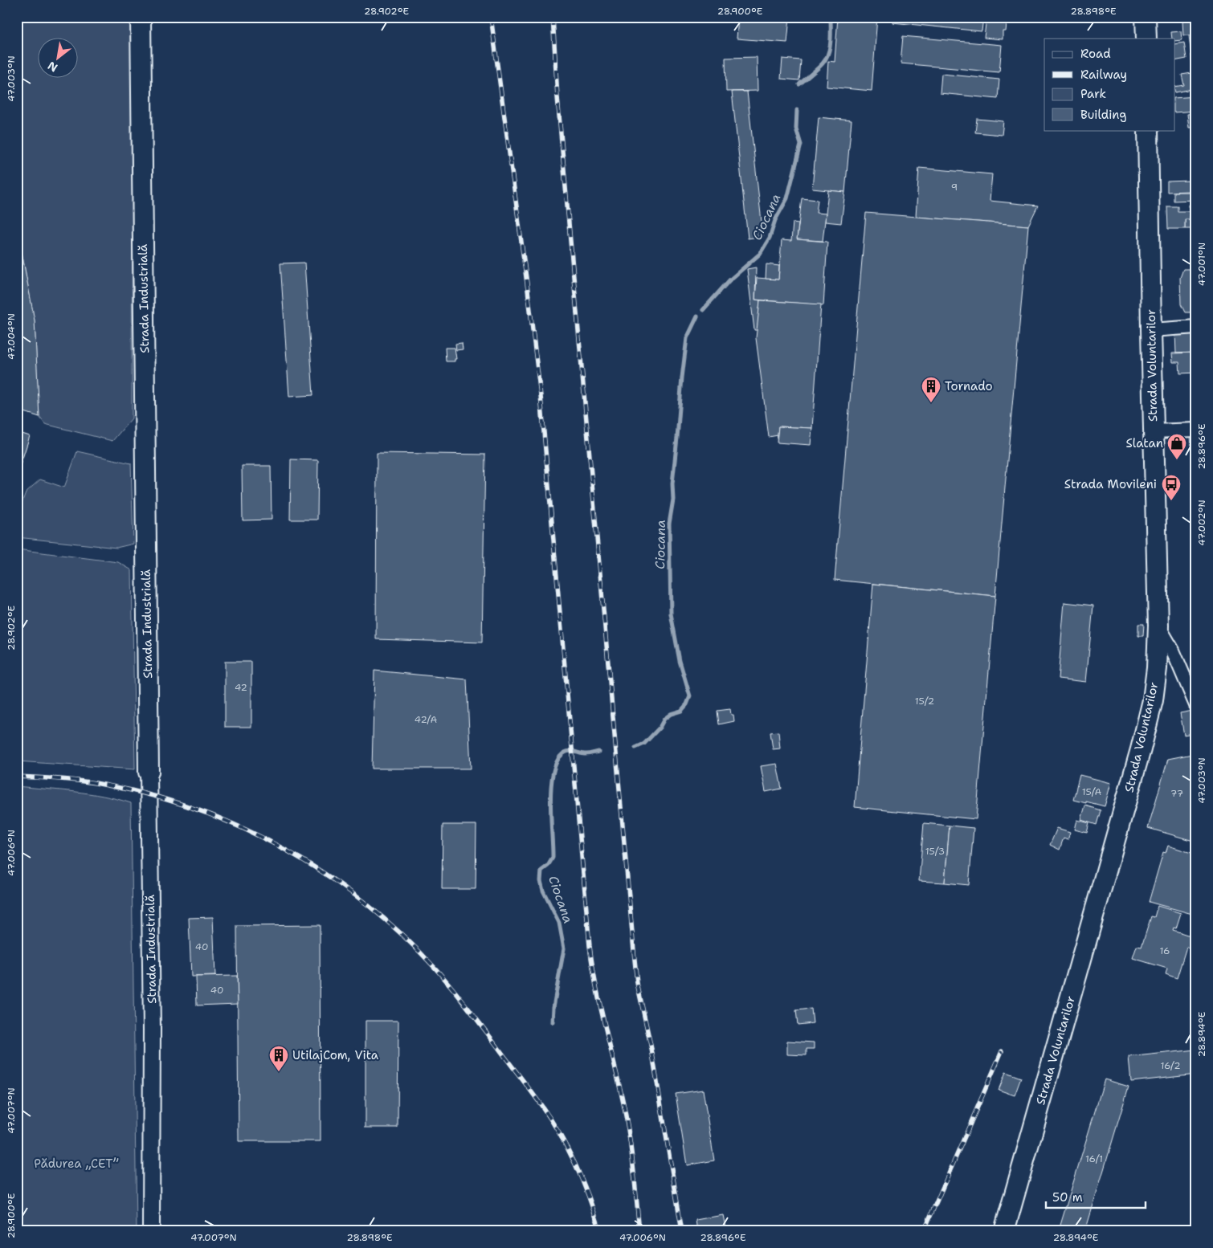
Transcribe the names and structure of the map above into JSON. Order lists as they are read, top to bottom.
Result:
{
  "streets": {
    "main road": ["Strada Industrială", "Strada Voluntarilor"]
  },
  "water": ["Ciocana"],
  "parks": ["Pădurea „CET”"],
  "places": {
    "building": ["Tornado", "UtilajCom, Vita"],
    "shop": ["Slatan"],
    "bus stop": ["Strada Movileni"]
  },
  "house_numbers": [
    "9",
    "42",
    "15/2",
    "42/A",
    "15/A",
    "77",
    "15/3",
    "40",
    "16",
    "40",
    "16/2",
    "16/1"
  ],
  "legend": [
    "Road",
    "Railway",
    "Park",
    "Building"
  ],
  "scale_bar": "50 m",
  "north": "bottom left",
  "coordinates": [
    "28.902°E",
    "28.900°E",
    "28.898°E",
    "47.003°N",
    "47.001°N",
    "47.004°N",
    "28.896°E",
    "47.002°N",
    "47.006°N",
    "28.894°E",
    "47.007°N"
  ]
}
